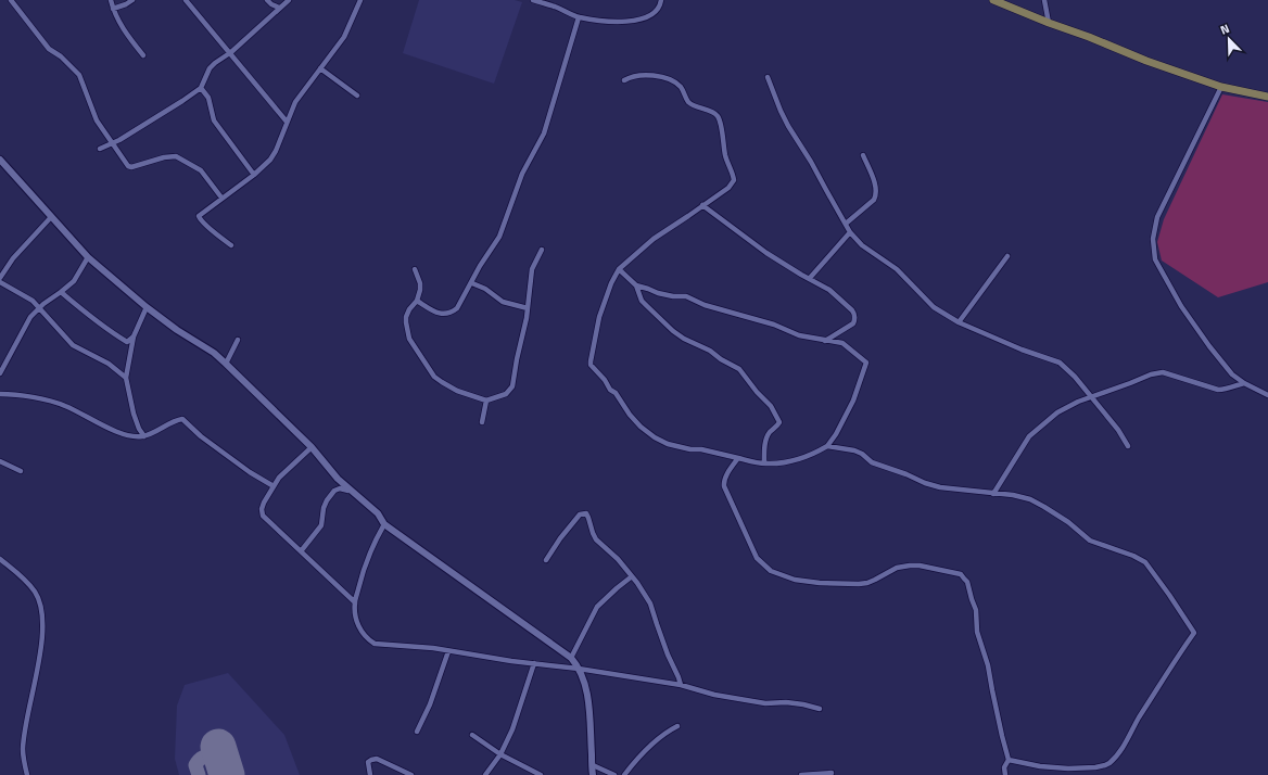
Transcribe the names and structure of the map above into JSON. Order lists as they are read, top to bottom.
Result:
{
  "north": "top left"
}
